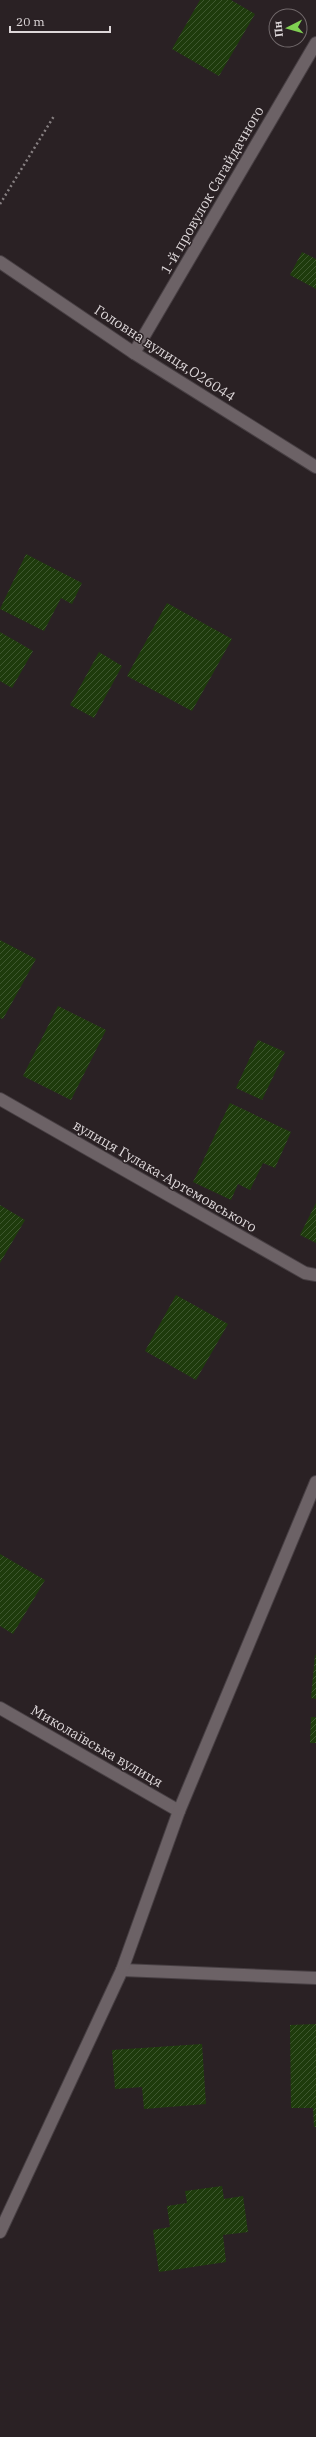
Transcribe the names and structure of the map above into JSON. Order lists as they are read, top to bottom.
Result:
{
  "streets": {
    "street": [
      "1-й провулок Сагайдачного",
      "Головна вулиця,О26044",
      "вулиця Гулака-Артемовського",
      "Миколаївська вулиця"
    ]
  },
  "crossings": [
    ["1-й провулок Сагайдачного", "Головна вулиця,О26044"]
  ],
  "scale_bar": "20 m",
  "north": "left"
}
